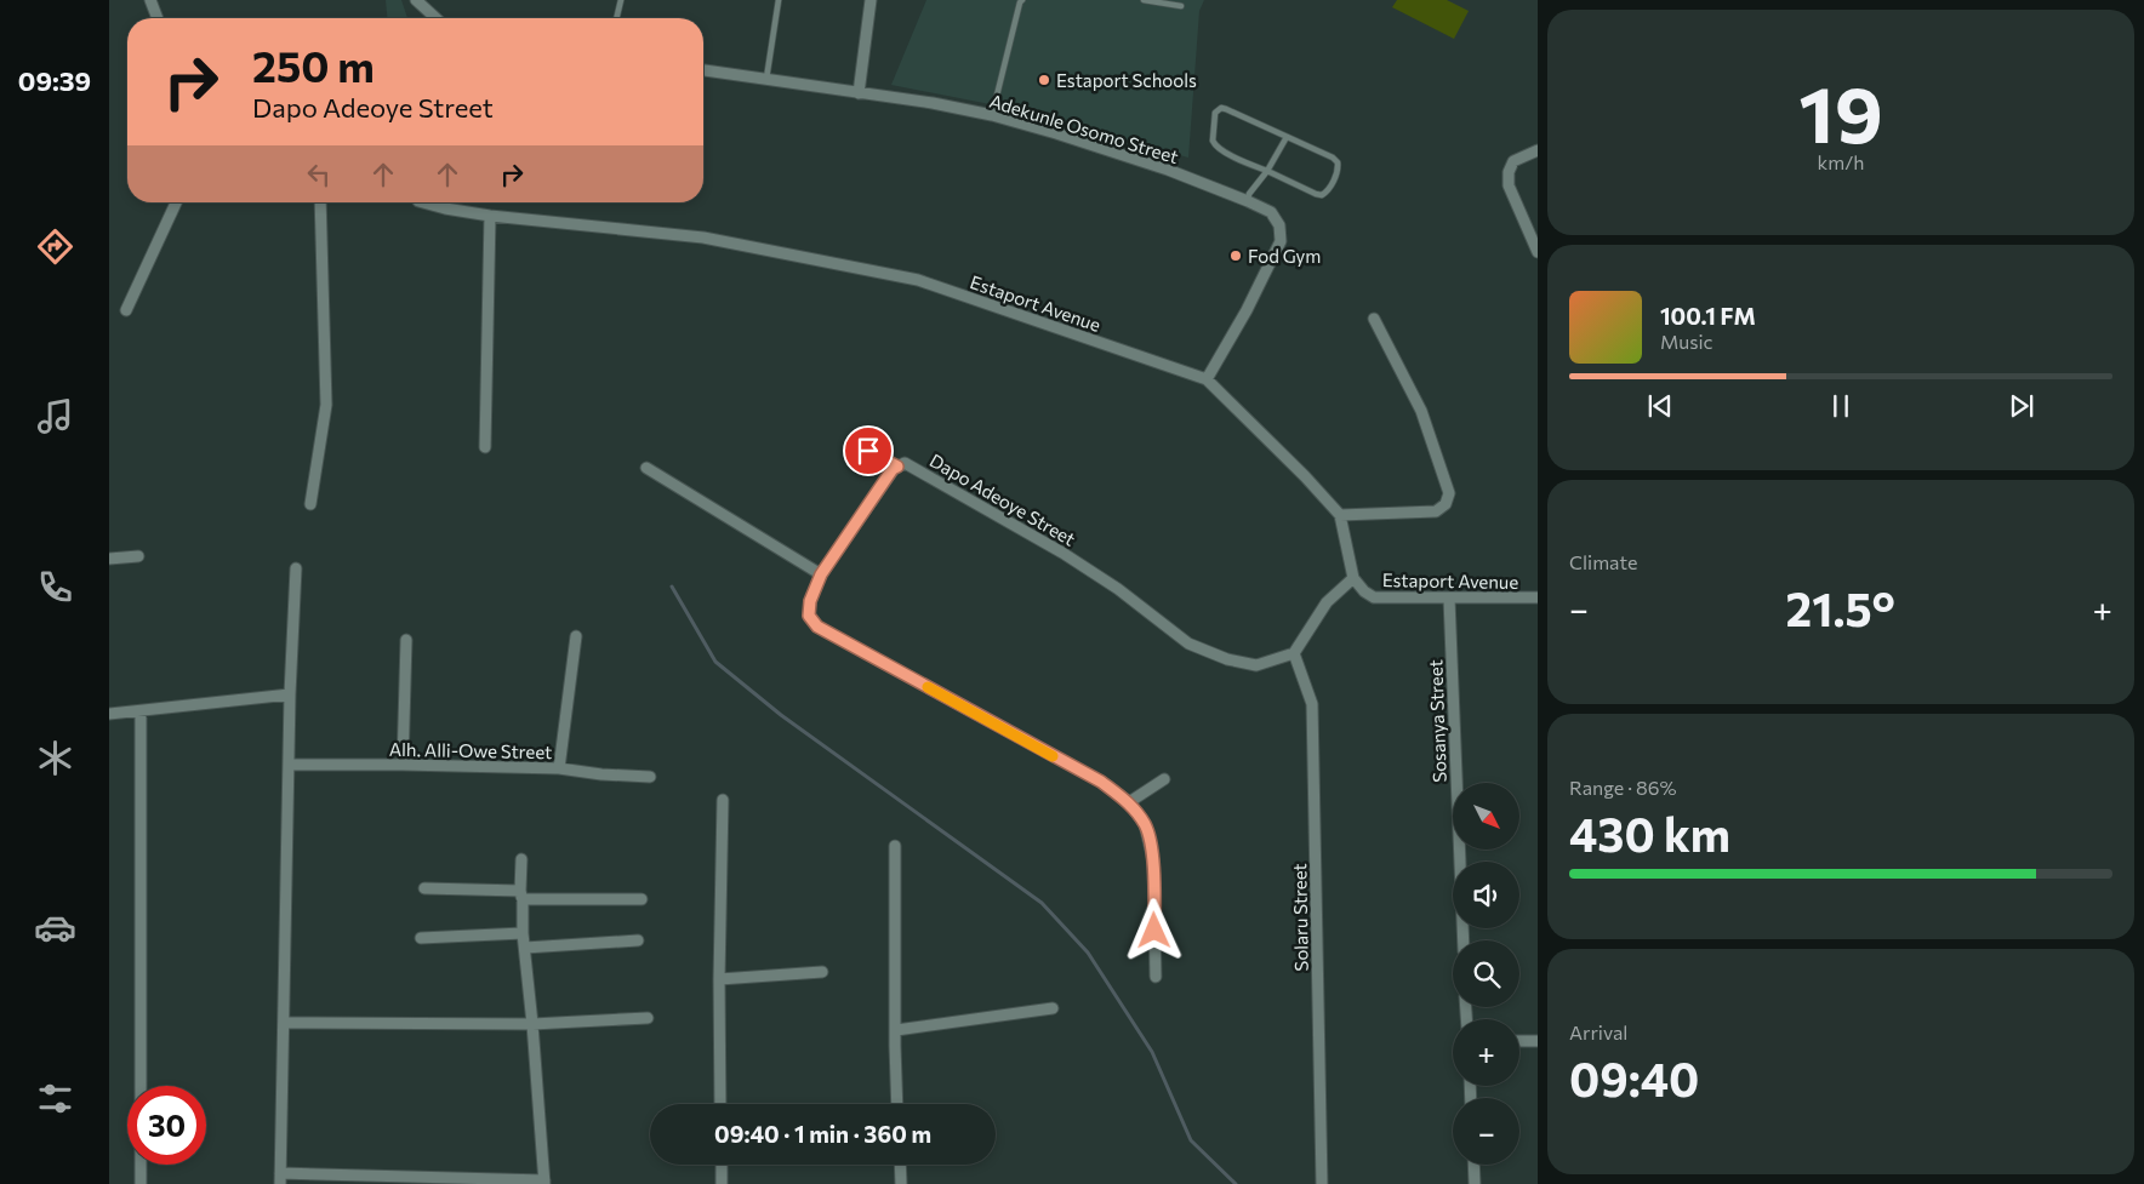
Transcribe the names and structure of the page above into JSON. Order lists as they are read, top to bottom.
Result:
{
  "streets": {
    "street": [
      "Adekunle Osomo Street",
      "Estaport Avenue",
      "Dapo Adeoye Street",
      "Sosanya Street",
      "Alh. Alli-Owe Street",
      "Solaru Street"
    ]
  },
  "crossings": [
    ["Adekunle Osomo Street", "Estaport Avenue"],
    ["Estaport Avenue", "Sosanya Street"],
    ["Dapo Adeoye Street", "Solaru Street"]
  ],
  "places": ["Estaport Schools", "Fod Gym"],
  "north": "bottom right",
  "page": {
    "tabs": "09:39",
    "tile": [
      ["19", "km/h"],
      "Climate",
      ["Range · 86%", "430 km"],
      ["Arrival", "09:40"]
    ],
    "turn": ["250 m", "Dapo Adeoye Street"],
    "song": ["100.1 FM", "Music"],
    "heat": ["−", "21.5°", "+"],
    "map_buttons": ["+", "−"],
    "limit": "30",
    "trip": "09:40 · 1 min · 360 m"
  }
}
